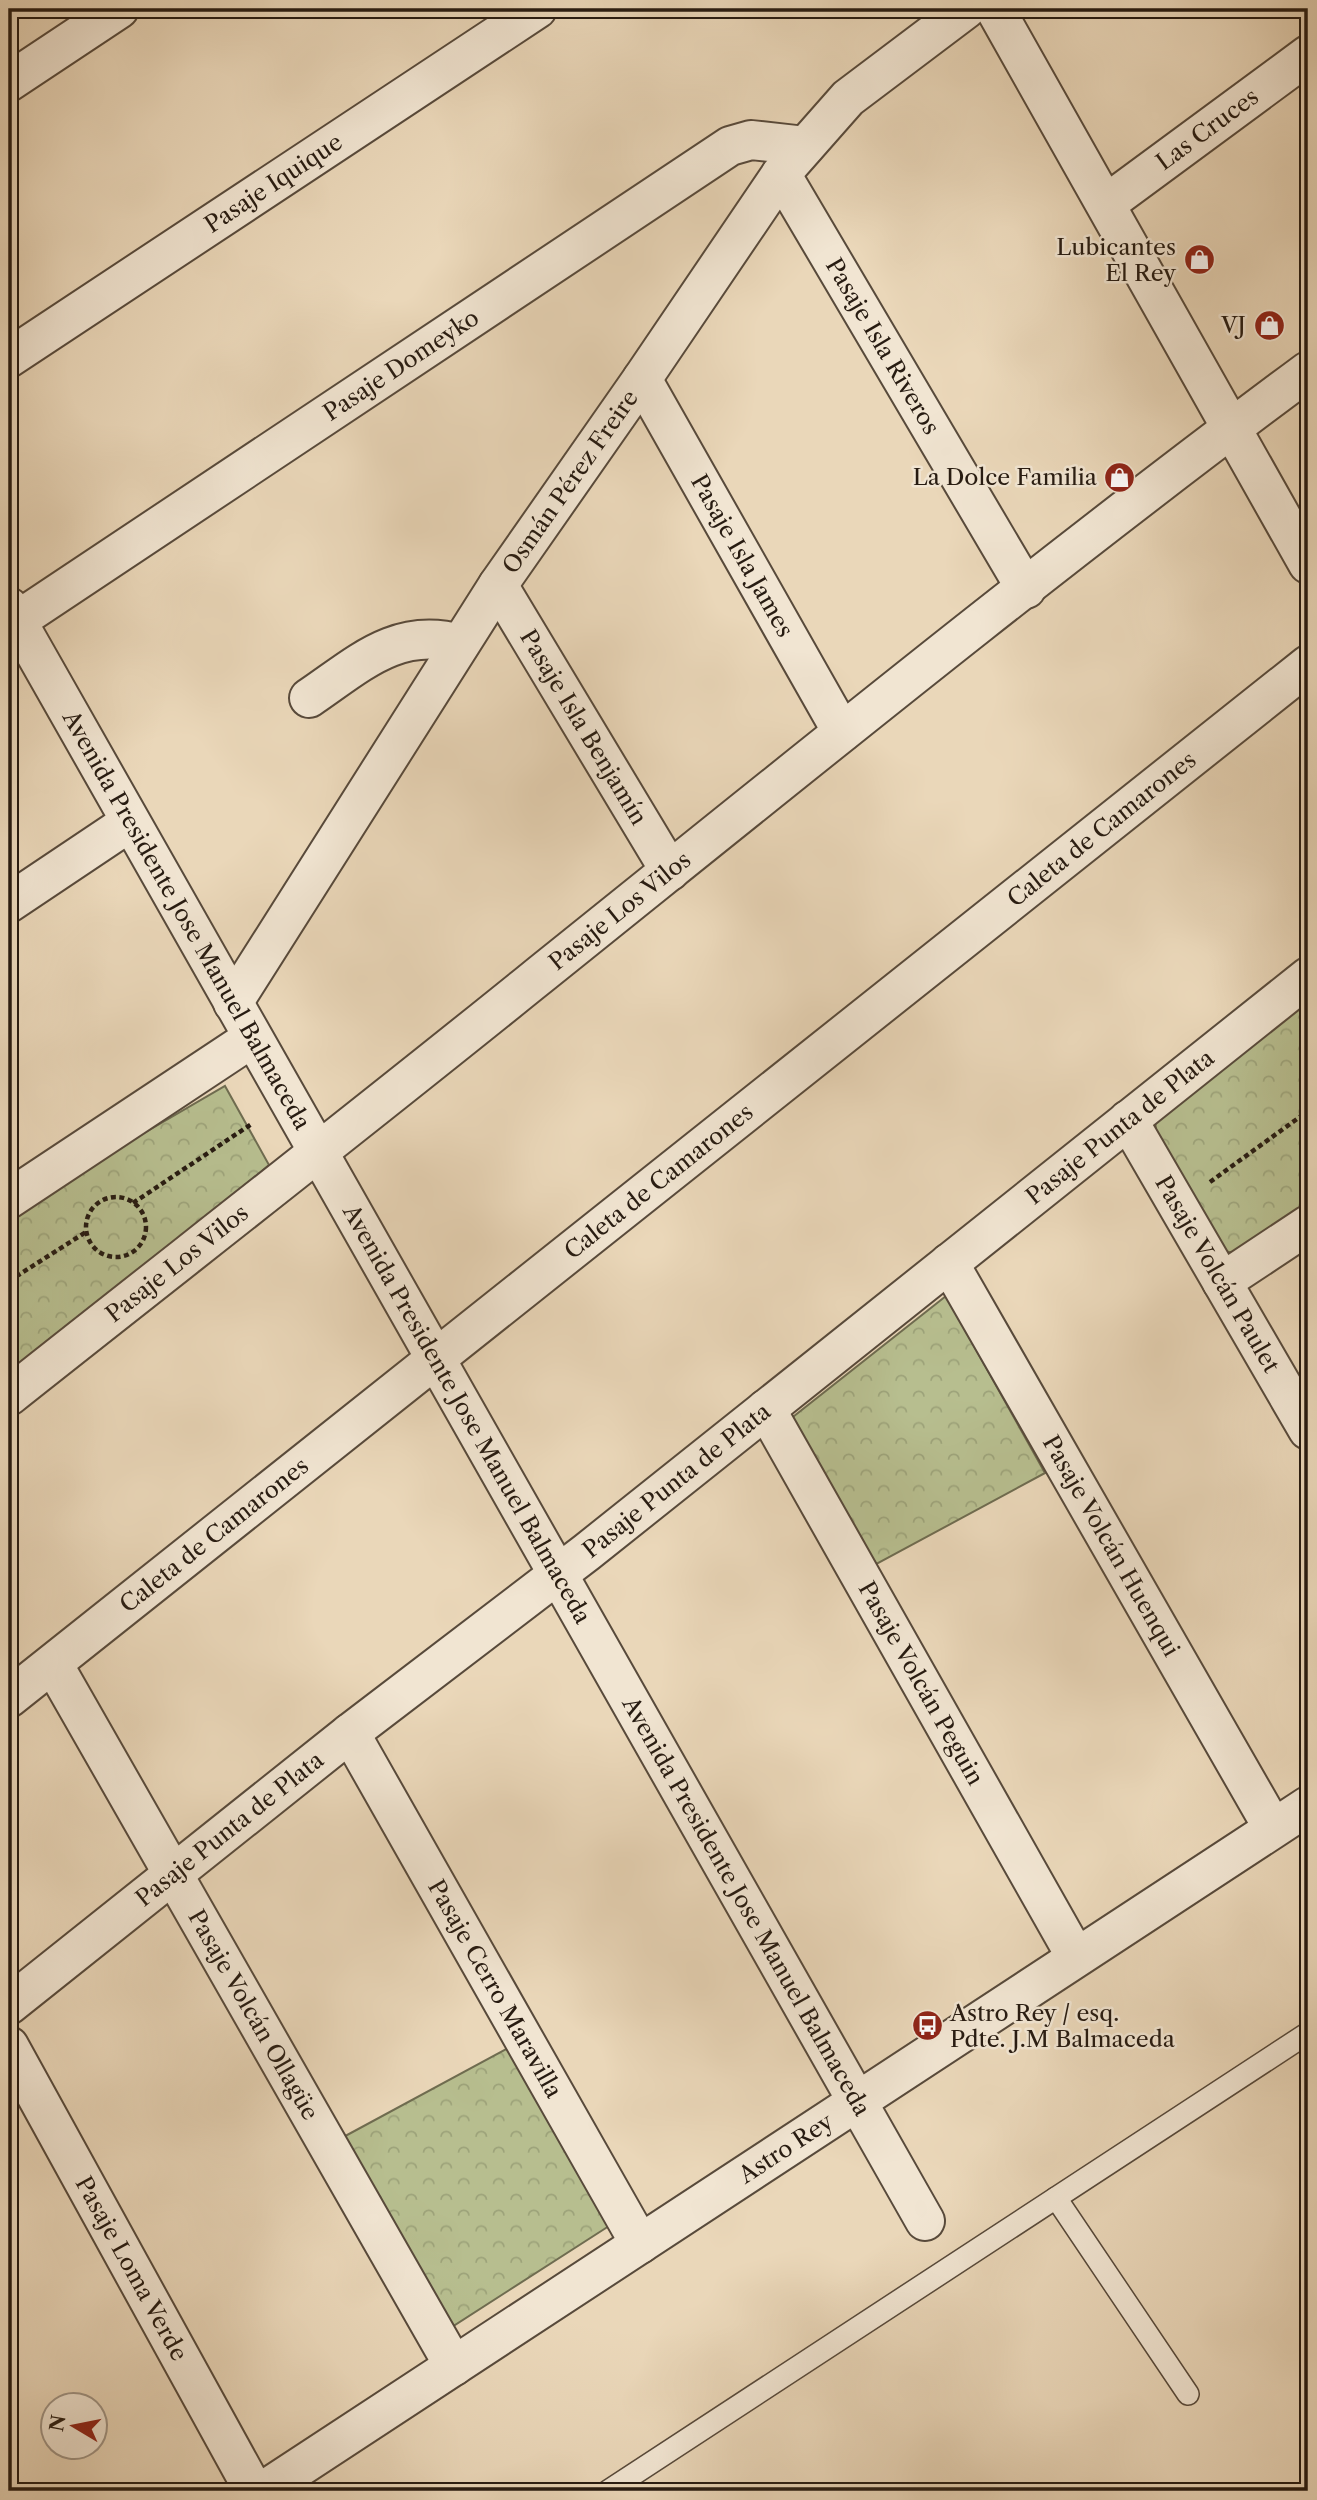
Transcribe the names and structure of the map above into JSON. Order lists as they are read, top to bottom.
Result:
{
  "streets": {
    "street": [
      "Las Cruces",
      "Pasaje Iquique",
      "Pasaje Isla Riveros",
      "Pasaje Domeyko",
      "Osmán Pérez Freire",
      "Pasaje Isla James",
      "Pasaje Isla Benjamín",
      "Caleta de Camarones",
      "Pasaje Los Vilos",
      "Avenida Presidente Jose Manuel Balmaceda",
      "Pasaje Punta de Plata",
      "Pasaje Volcán Paulet",
      "Pasaje Volcán Huenqui",
      "Pasaje Volcán Peguin",
      "Pasaje Cerro Maravilla",
      "Pasaje Volcán Ollagüe",
      "Astro Rey",
      "Pasaje Loma Verde"
    ]
  },
  "crossings": [
    ["Pasaje Isla Riveros", "Pasaje Domeyko"],
    ["Pasaje Isla Riveros", "Osmán Pérez Freire"],
    ["Pasaje Isla Riveros", "Pasaje Los Vilos"],
    ["Pasaje Domeyko", "Osmán Pérez Freire"],
    ["Pasaje Domeyko", "Avenida Presidente Jose Manuel Balmaceda"],
    ["Osmán Pérez Freire", "Pasaje Isla James"],
    ["Osmán Pérez Freire", "Pasaje Isla Benjamín"],
    ["Osmán Pérez Freire", "Avenida Presidente Jose Manuel Balmaceda"],
    ["Pasaje Isla James", "Pasaje Los Vilos"],
    ["Pasaje Isla Benjamín", "Pasaje Los Vilos"],
    ["Caleta de Camarones", "Avenida Presidente Jose Manuel Balmaceda"],
    ["Caleta de Camarones", "Pasaje Volcán Ollagüe"],
    ["Pasaje Los Vilos", "Avenida Presidente Jose Manuel Balmaceda"],
    ["Avenida Presidente Jose Manuel Balmaceda", "Pasaje Punta de Plata"],
    ["Avenida Presidente Jose Manuel Balmaceda", "Astro Rey"],
    ["Pasaje Punta de Plata", "Pasaje Volcán Paulet"],
    ["Pasaje Punta de Plata", "Pasaje Volcán Huenqui"],
    ["Pasaje Punta de Plata", "Pasaje Volcán Peguin"],
    ["Pasaje Punta de Plata", "Pasaje Cerro Maravilla"],
    ["Pasaje Punta de Plata", "Pasaje Volcán Ollagüe"],
    ["Pasaje Volcán Huenqui", "Astro Rey"],
    ["Pasaje Volcán Peguin", "Astro Rey"],
    ["Pasaje Cerro Maravilla", "Astro Rey"],
    ["Pasaje Volcán Ollagüe", "Astro Rey"]
  ],
  "places": {
    "shop": ["Lubicantes El Rey", "VJ", "La Dolce Familia"],
    "bus stop": ["Astro Rey / esq. Pdte. J.M Balmaceda"]
  },
  "north": "left"
}
